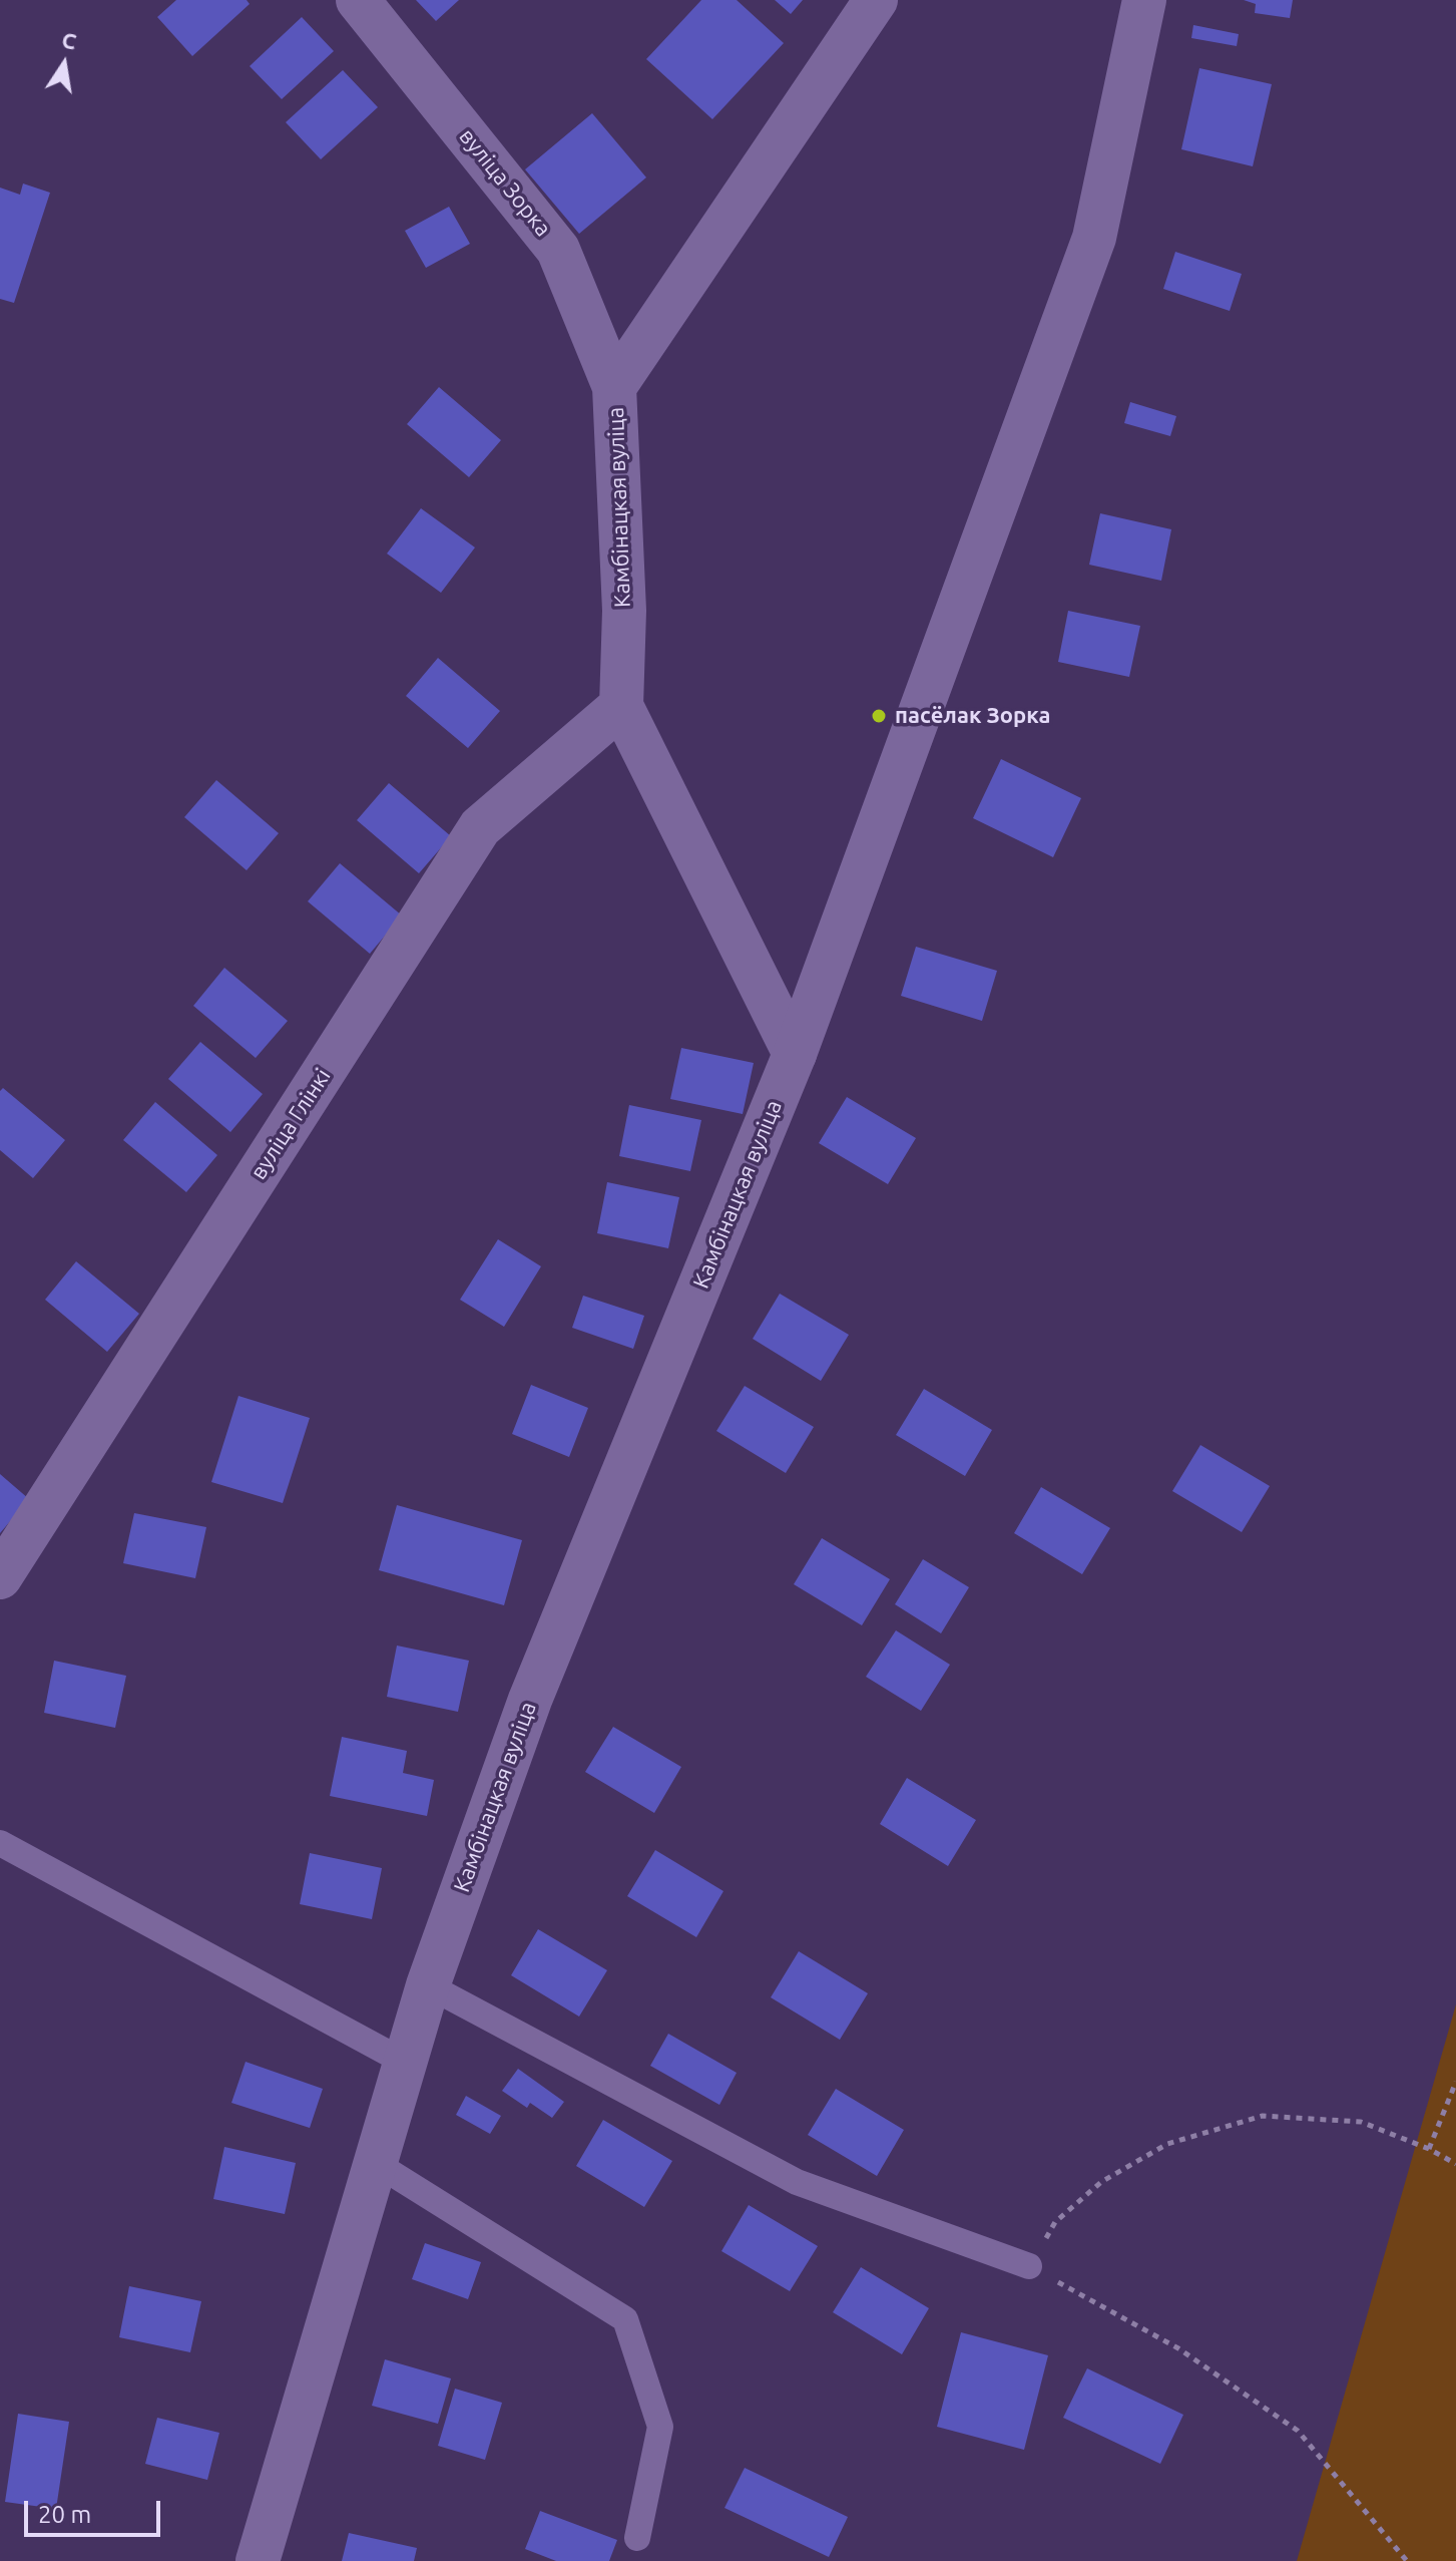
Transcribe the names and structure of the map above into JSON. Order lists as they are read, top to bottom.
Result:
{
  "streets": {
    "street": ["вуліца Зорка", "Камбінацкая вуліца", "вуліца Глінкі"]
  },
  "crossings": [
    ["вуліца Зорка", "Камбінацкая вуліца"],
    ["Камбінацкая вуліца", "вуліца Глінкі"]
  ],
  "places": ["пасёлак Зорка"],
  "scale_bar": "20 m",
  "north": "top"
}
